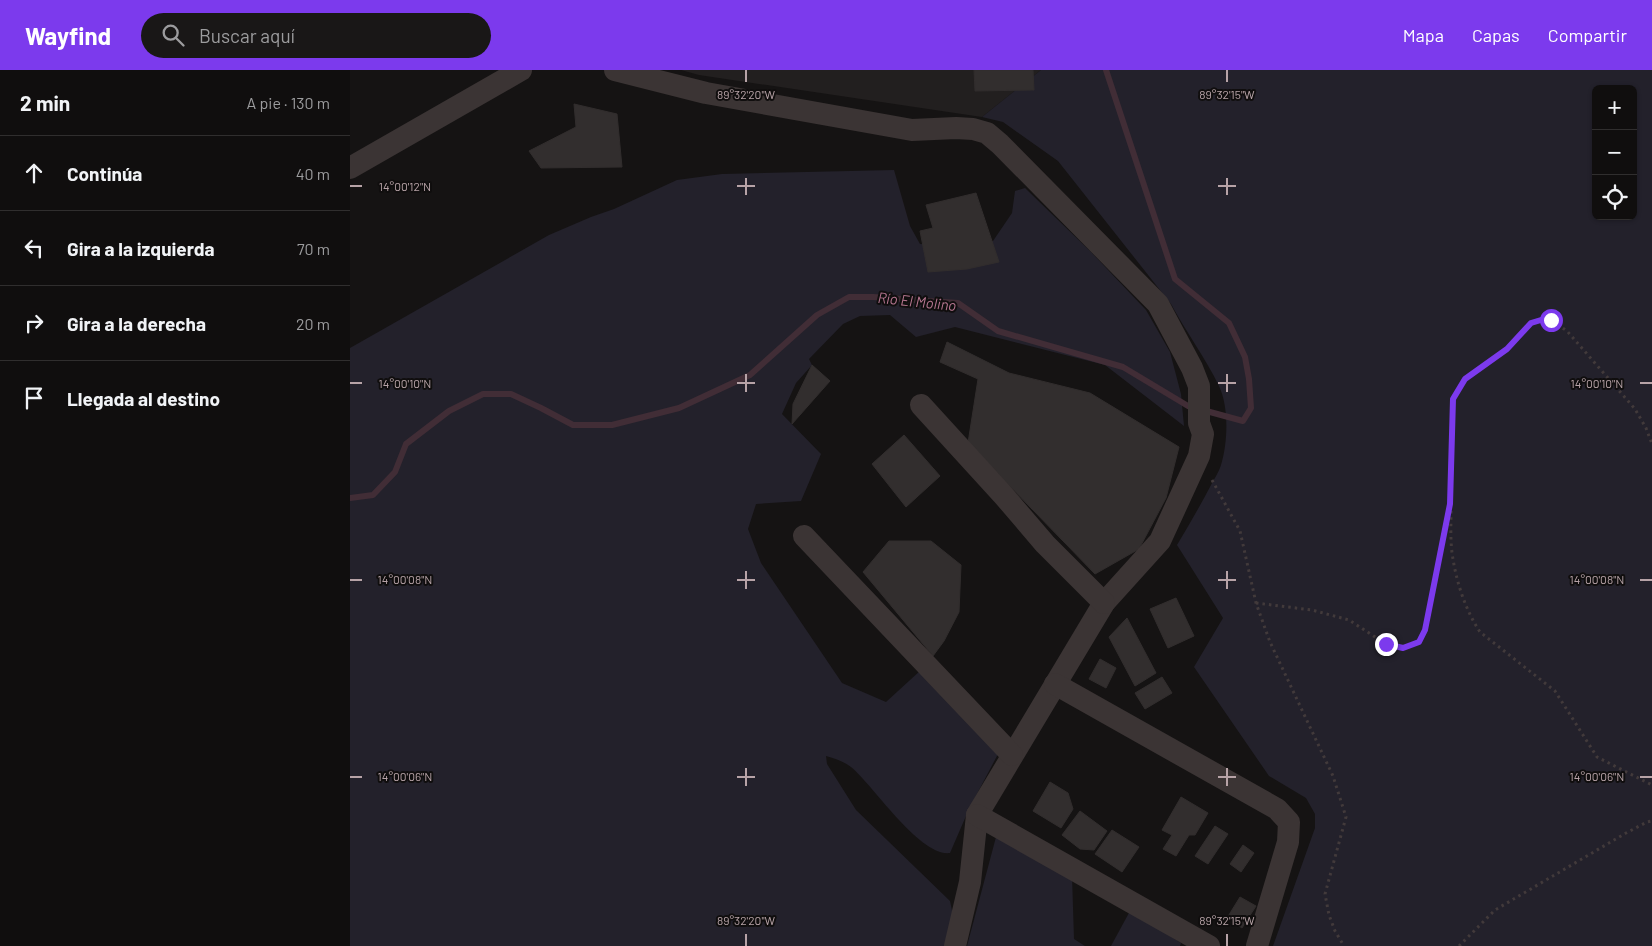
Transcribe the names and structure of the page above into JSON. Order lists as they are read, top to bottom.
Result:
{
  "water": ["Río El Molino"],
  "page": {
    "header": "Wayfind",
    "search": "Buscar aquí",
    "nav": ["Mapa", "Capas", "Compartir"],
    "heading": ["2 min", "A pie · 130 m"],
    "map_buttons": ["+", "−"],
    "list": [
      ["Continúa", "40 m"],
      ["Gira a la izquierda", "70 m"],
      ["Gira a la derecha", "20 m"],
      "Llegada al destino"
    ]
  },
  "coordinates": [
    "89°32'20\"W",
    "89°32'15\"W",
    "14°00'12\"N",
    "14°00'10\"N",
    "14°00'08\"N",
    "14°00'06\"N"
  ]
}
